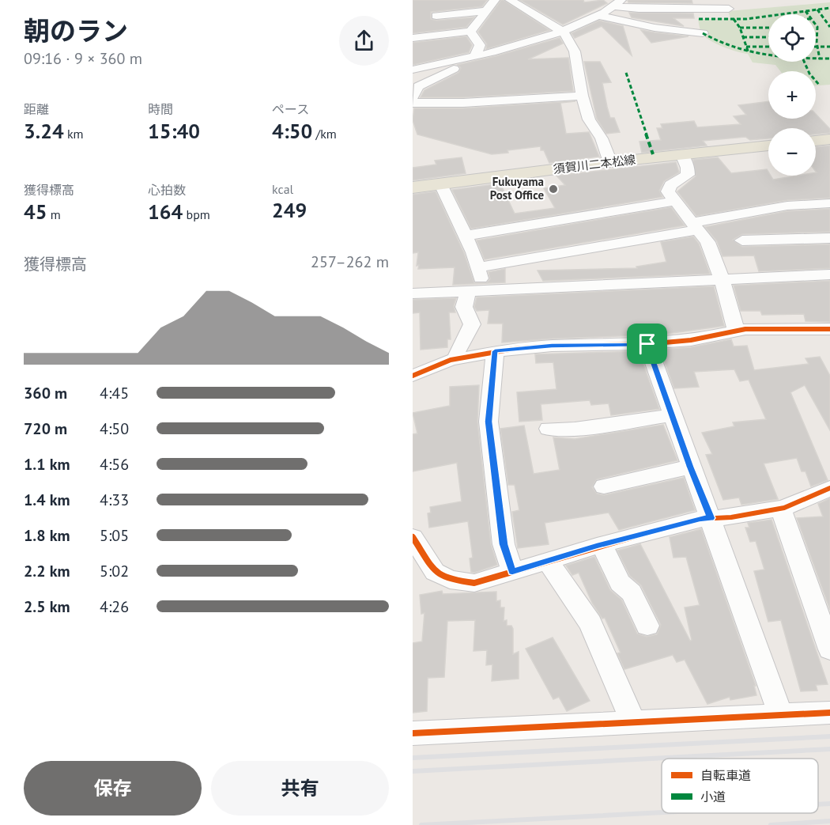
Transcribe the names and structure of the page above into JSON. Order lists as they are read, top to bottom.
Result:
{
  "streets": {
    "main road": ["須賀川二本松線"]
  },
  "places": ["Fukuyama Post Office"],
  "legend": ["自転車道", "小道"],
  "page": {
    "heading": ["朝のラン", "09:16 · 9 × 360 m"],
    "map_buttons": ["+", "−"],
    "stats": [
      ["距離", "3.24 km"],
      ["時間", "15:40"],
      ["ペース", "4:50 /km"],
      ["獲得標高", "45 m"],
      ["心拍数", "164 bpm"],
      ["kcal", "249"]
    ],
    "chart": ["獲得標高", "257–262 m"],
    "list": [
      {
        "name": "360 m",
        "note": "4:45"
      },
      {
        "name": "720 m",
        "note": "4:50"
      },
      {
        "name": "1.1 km",
        "note": "4:56"
      },
      {
        "name": "1.4 km",
        "note": "4:33"
      },
      {
        "name": "1.8 km",
        "note": "5:05"
      },
      {
        "name": "2.2 km",
        "note": "5:02"
      },
      {
        "name": "2.5 km",
        "note": "4:26"
      }
    ],
    "buttons": ["保存", "共有"]
  }
}
